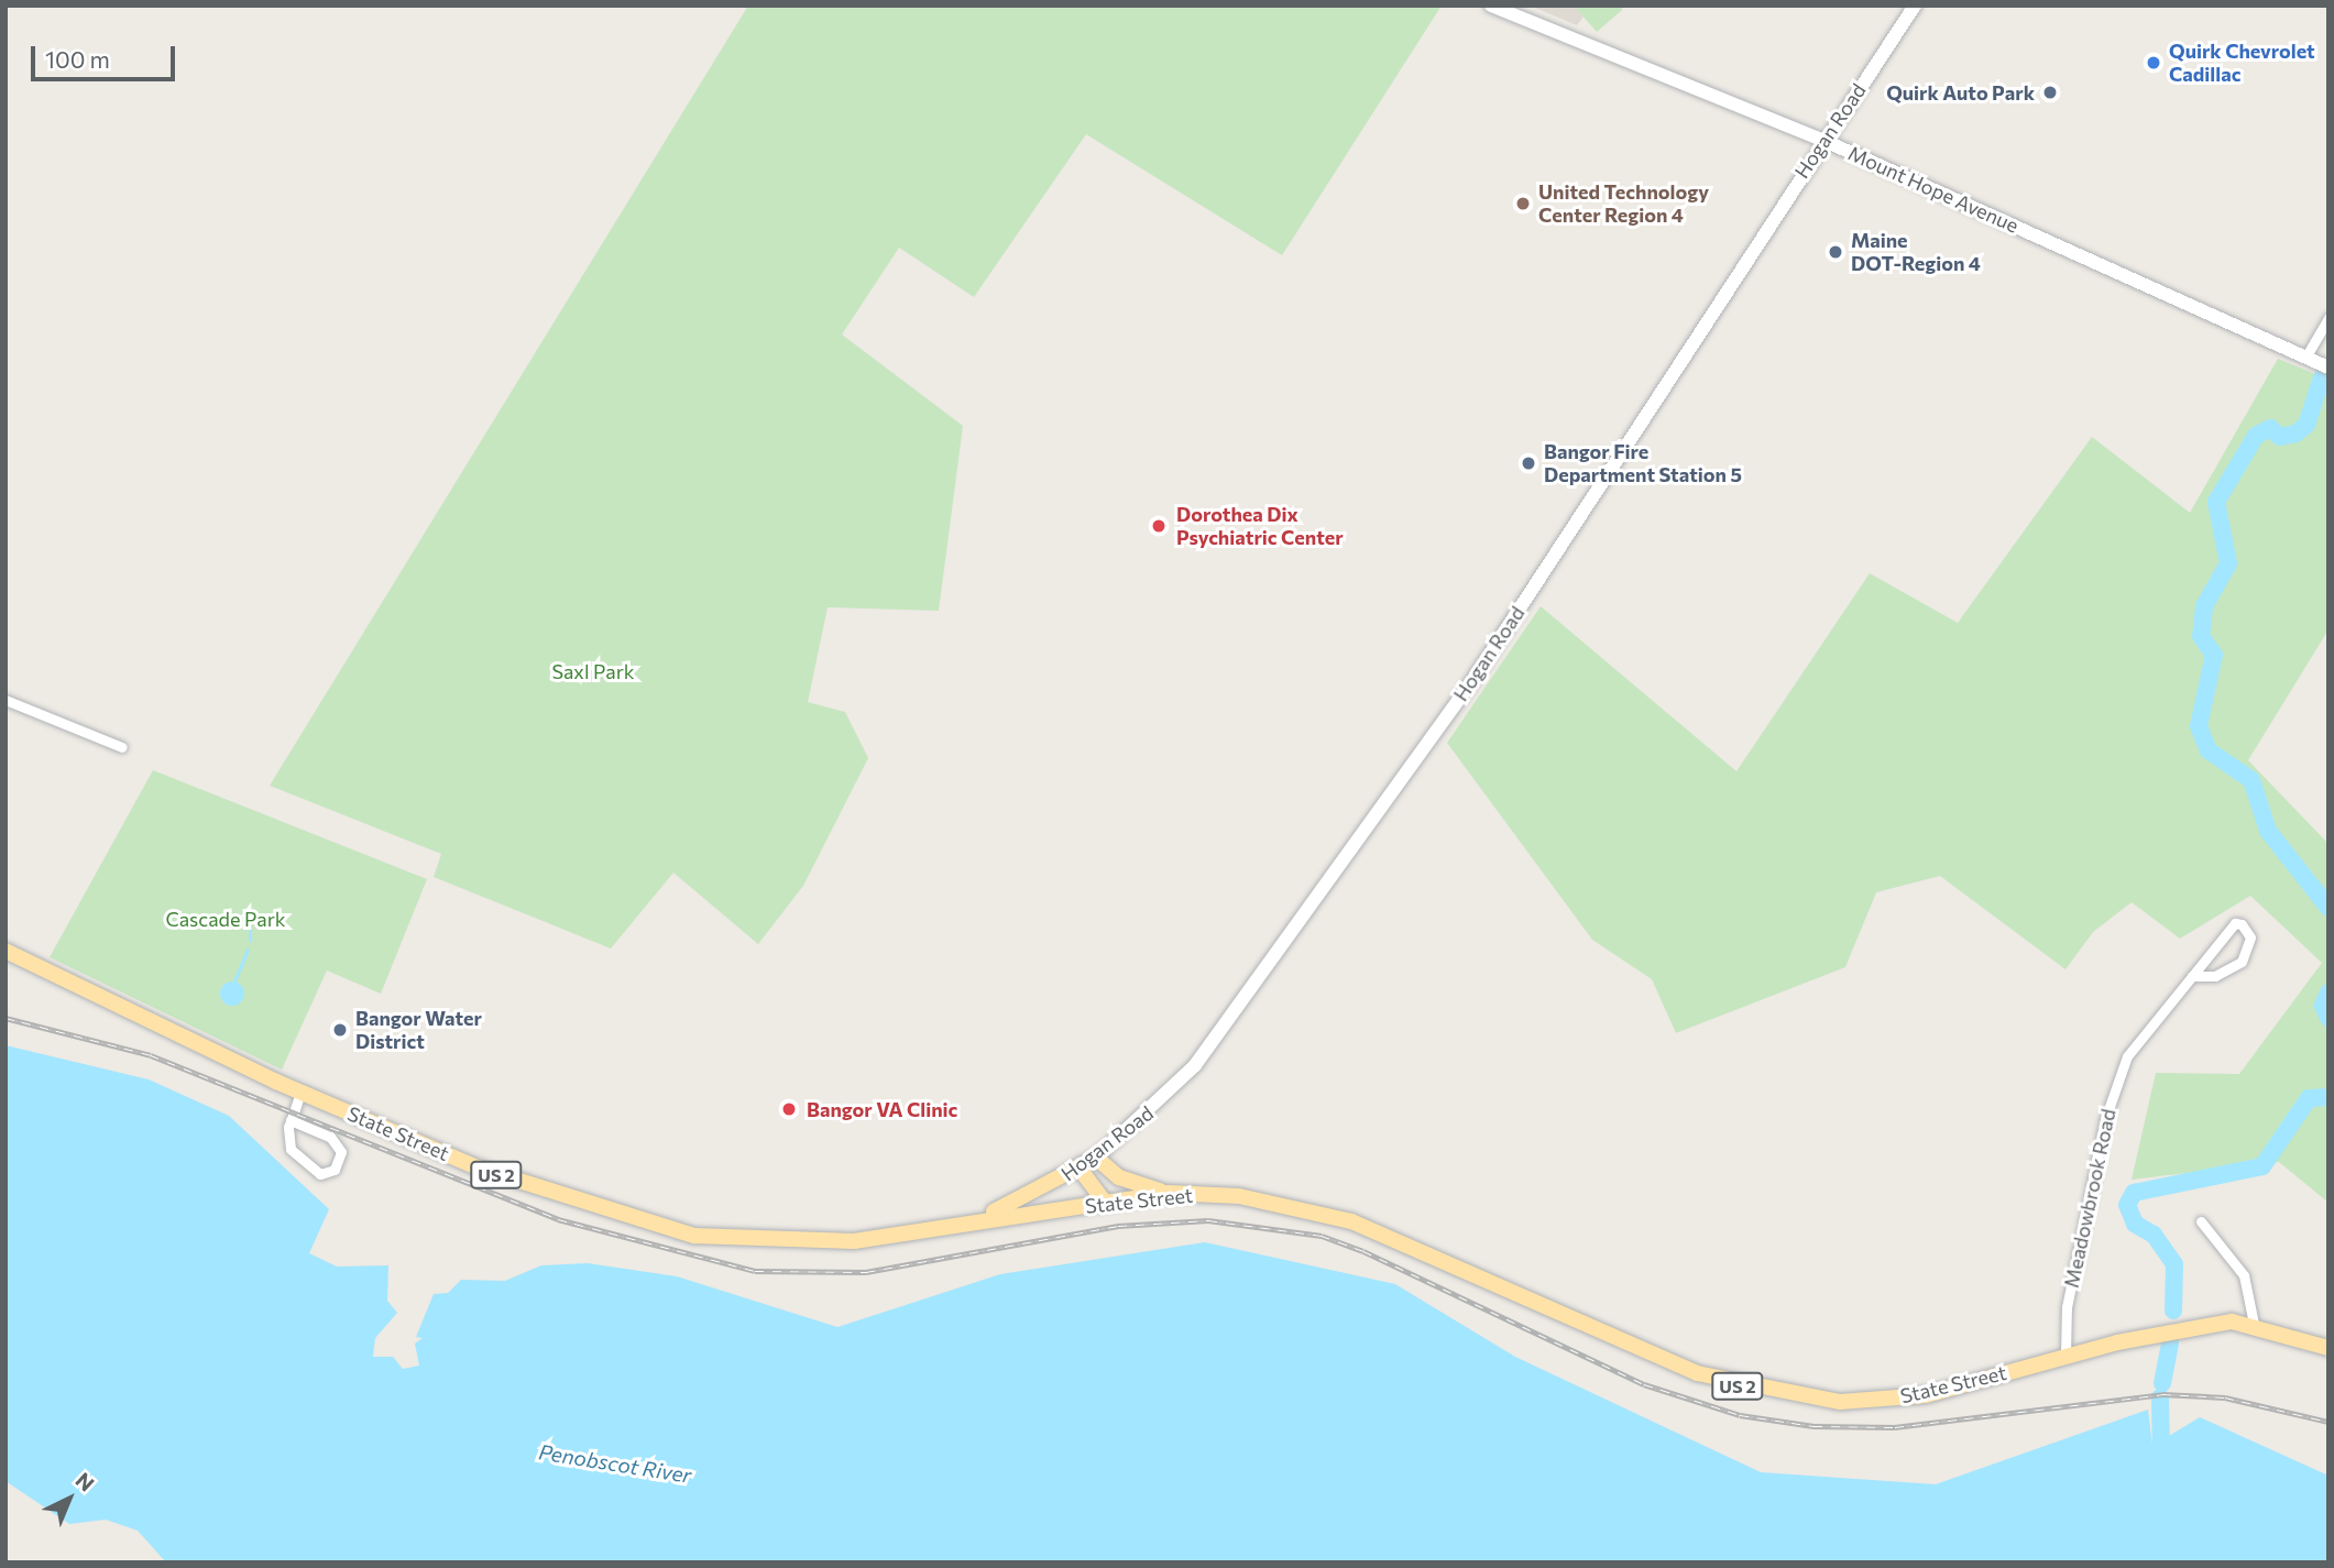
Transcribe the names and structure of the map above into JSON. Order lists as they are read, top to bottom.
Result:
{
  "streets": {
    "main road": [
      "Hogan Road",
      "Mount Hope Avenue",
      "State Street",
      "US 2"
    ],
    "street": ["Meadowbrook Road"]
  },
  "crossings": [
    ["Hogan Road", "Mount Hope Avenue"],
    ["Hogan Road", "State Street"],
    ["State Street", "Meadowbrook Road"]
  ],
  "water": ["Penobscot River"],
  "parks": ["Saxl Park", "Cascade Park"],
  "places": [
    "Quirk Chevrolet Cadillac",
    "Quirk Auto Park",
    "United Technology Center Region 4",
    "Maine DOT-Region 4",
    "Bangor Fire Department Station 5",
    "Dorothea Dix Psychiatric Center",
    "Bangor Water District",
    "Bangor VA Clinic"
  ],
  "scale_bar": "100 m",
  "north": "top right"
}
